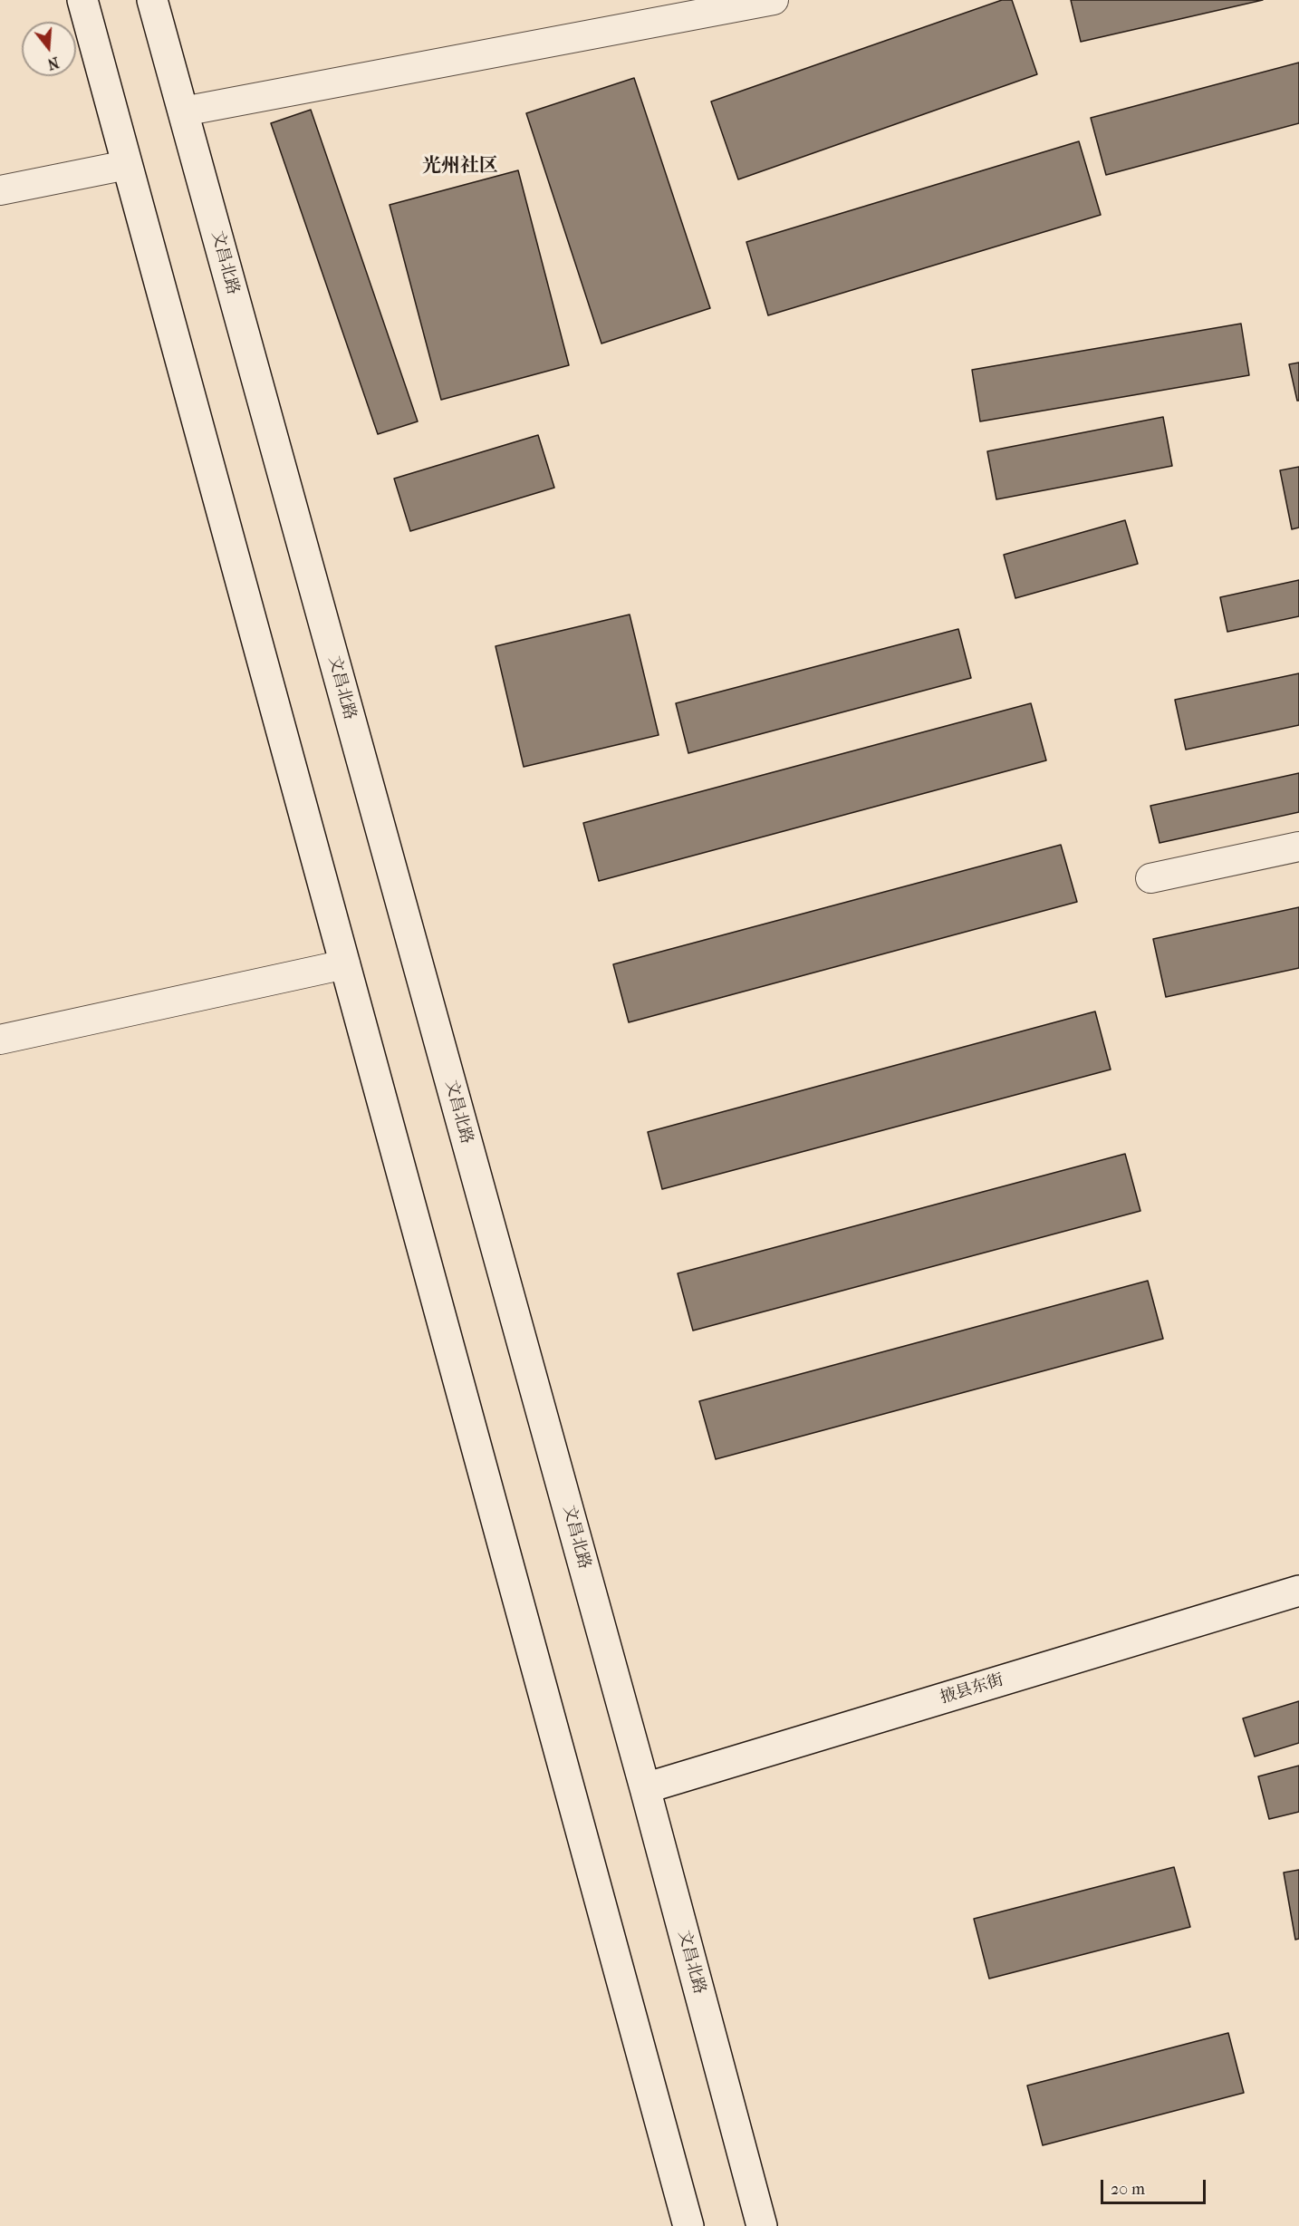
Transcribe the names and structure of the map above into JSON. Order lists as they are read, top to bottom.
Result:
{
  "streets": {
    "main road": ["文昌北路", "掖县东街"]
  },
  "crossings": [
    ["文昌北路", "掖县东街"]
  ],
  "districts": ["光州社区"],
  "scale_bar": "20 m",
  "north": "bottom"
}
